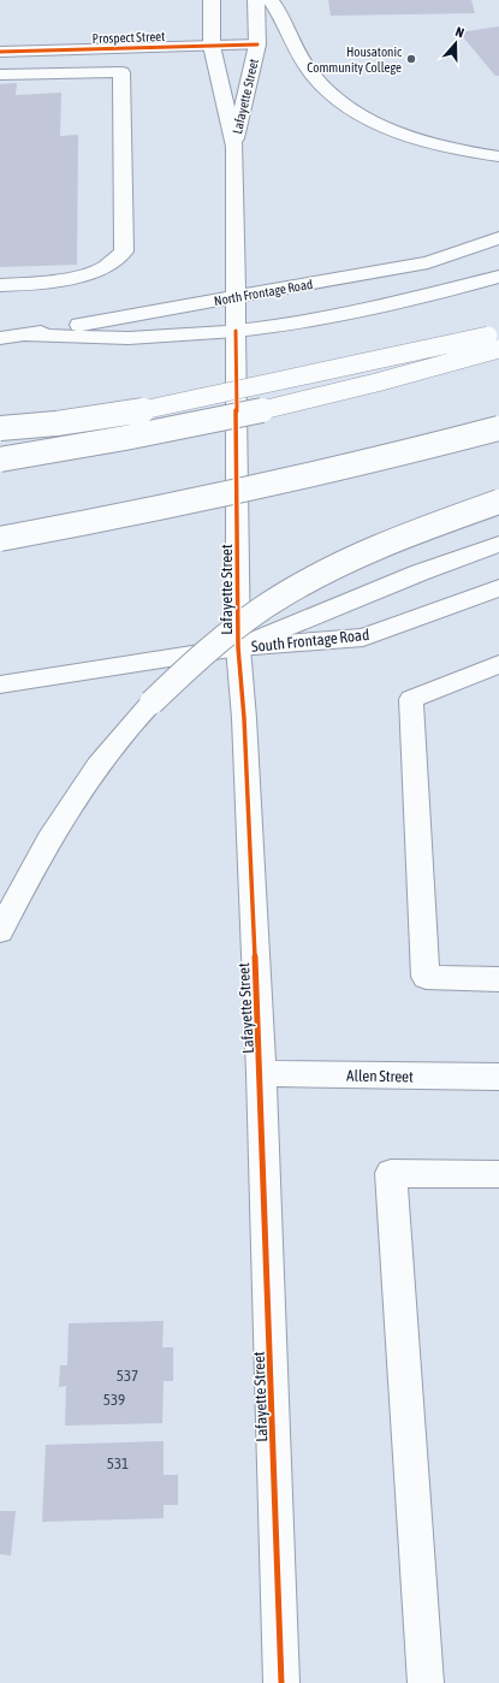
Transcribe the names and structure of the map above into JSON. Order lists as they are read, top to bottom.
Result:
{
  "streets": {
    "main road": [
      "Prospect Street",
      "Lafayette Street",
      "North Frontage Road",
      "South Frontage Road",
      "Allen Street"
    ]
  },
  "crossings": [
    ["Prospect Street", "Lafayette Street"],
    ["Lafayette Street", "North Frontage Road"],
    ["Lafayette Street", "South Frontage Road"],
    ["Lafayette Street", "Allen Street"]
  ],
  "places": ["Housatonic Community College"],
  "house_numbers": ["537", "539", "531"],
  "north": "top"
}
